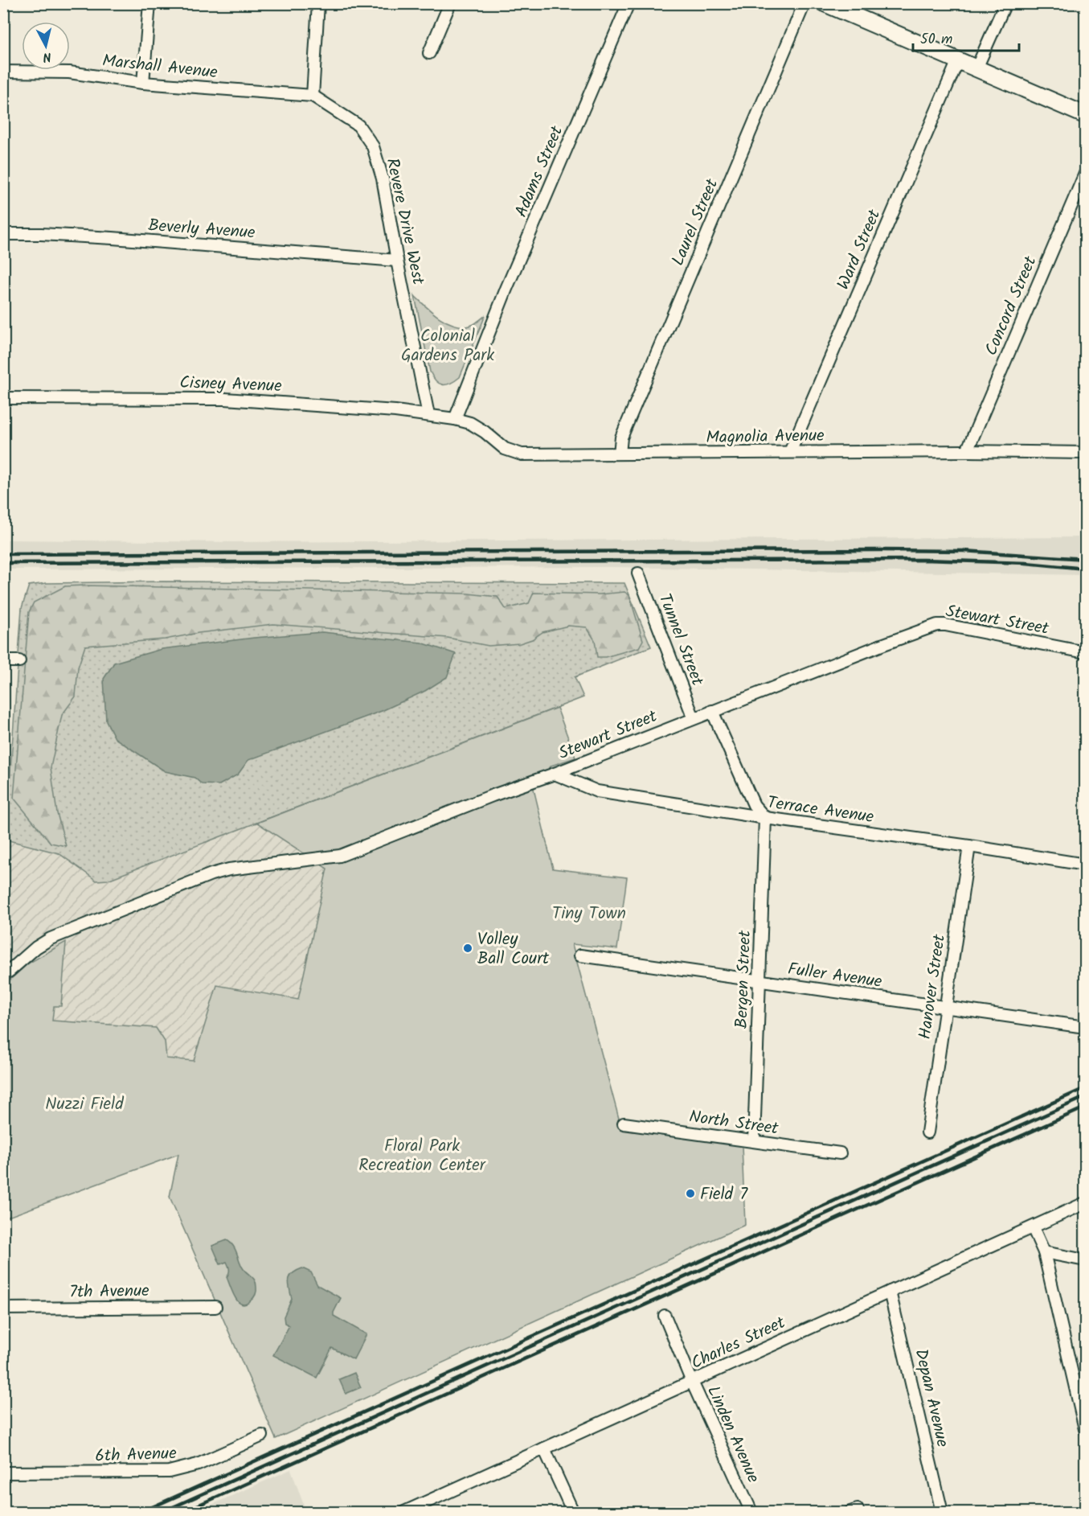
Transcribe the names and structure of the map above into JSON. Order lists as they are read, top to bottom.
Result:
{
  "streets": {
    "street": [
      "Marshall Avenue",
      "Adams Street",
      "Revere Drive West",
      "Laurel Street",
      "Beverly Avenue",
      "Ward Street",
      "Concord Street",
      "Cisney Avenue",
      "Magnolia Avenue",
      "Stewart Street",
      "Tunnel Street",
      "Terrace Avenue",
      "Fuller Avenue",
      "Bergen Street",
      "Hanover Street",
      "North Street",
      "7th Avenue",
      "Charles Street",
      "Depan Avenue",
      "Linden Avenue",
      "6th Avenue"
    ]
  },
  "crossings": [
    ["Marshall Avenue", "Revere Drive West"],
    ["Adams Street", "Cisney Avenue"],
    ["Adams Street", "Magnolia Avenue"],
    ["Revere Drive West", "Beverly Avenue"],
    ["Revere Drive West", "Cisney Avenue"],
    ["Laurel Street", "Magnolia Avenue"],
    ["Ward Street", "Magnolia Avenue"],
    ["Concord Street", "Magnolia Avenue"],
    ["Cisney Avenue", "Magnolia Avenue"],
    ["Stewart Street", "Tunnel Street"],
    ["Stewart Street", "Terrace Avenue"],
    ["Terrace Avenue", "Bergen Street"],
    ["Terrace Avenue", "Hanover Street"],
    ["Fuller Avenue", "Bergen Street"],
    ["Fuller Avenue", "Hanover Street"],
    ["Bergen Street", "North Street"],
    ["Charles Street", "Depan Avenue"],
    ["Charles Street", "Linden Avenue"]
  ],
  "parks": [
    "Colonial Gardens Park",
    "Tiny Town",
    "Nuzzi Field",
    "Floral Park Recreation Center"
  ],
  "places": ["Volley Ball Court", "Field 7"],
  "scale_bar": "50 m",
  "north": "bottom"
}
